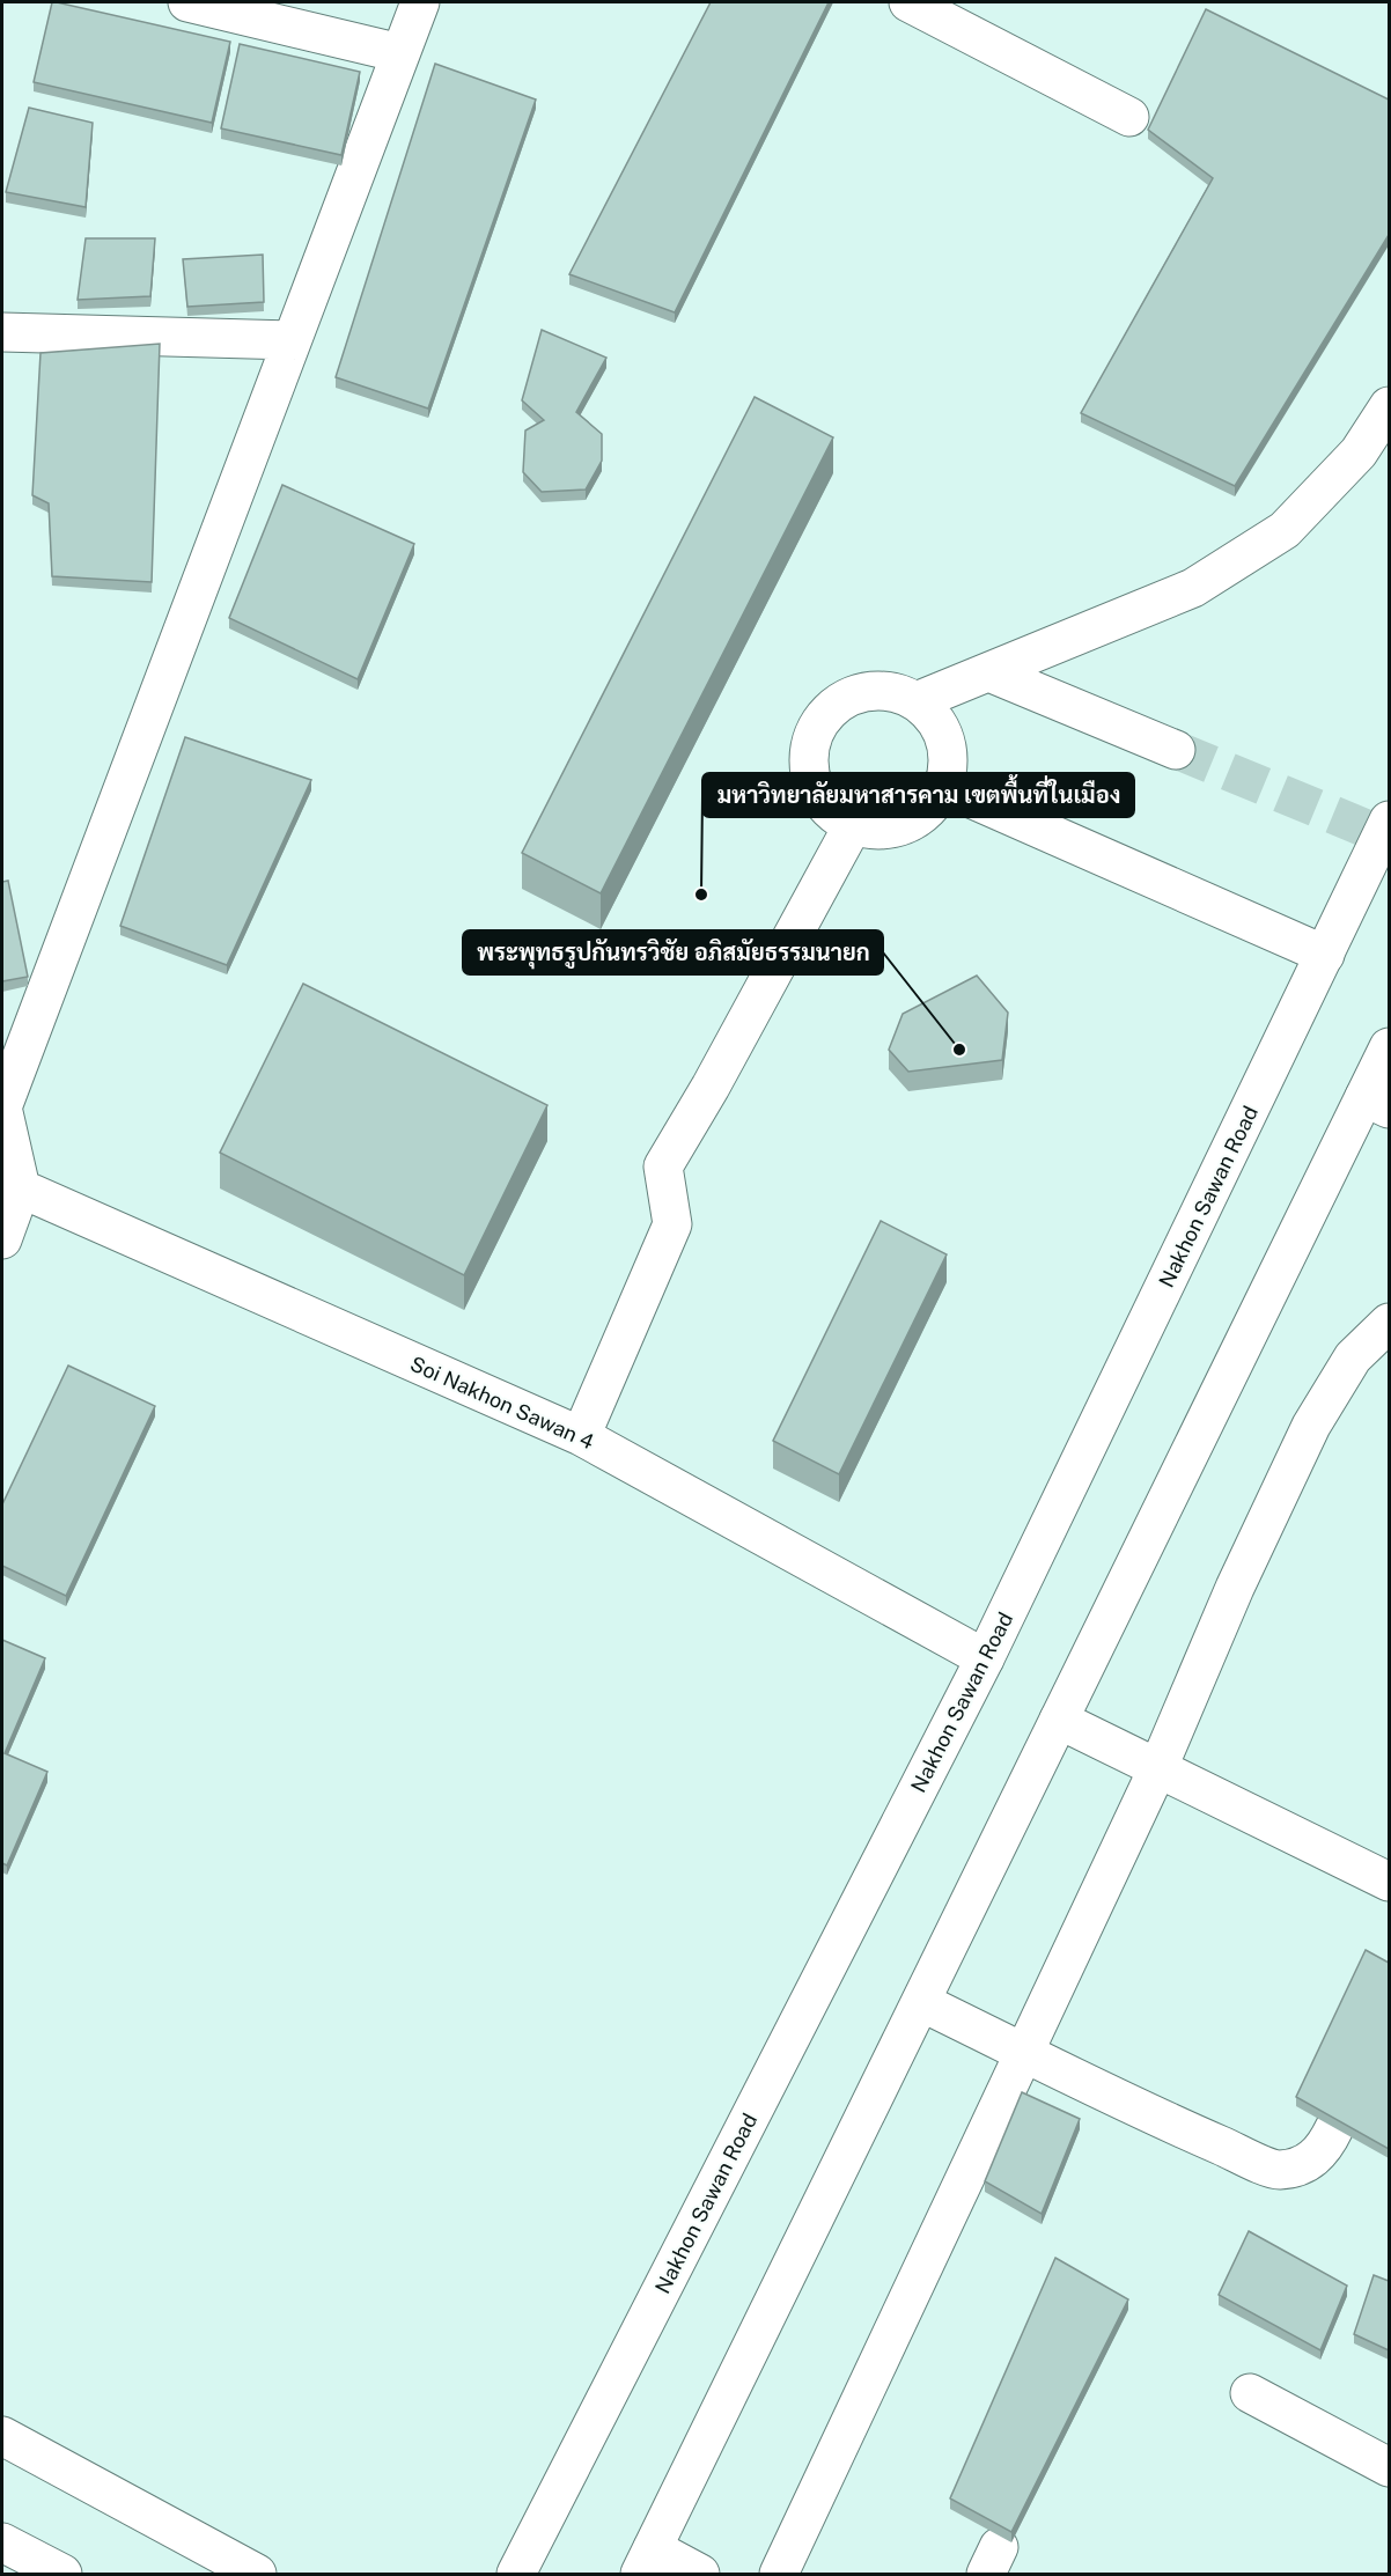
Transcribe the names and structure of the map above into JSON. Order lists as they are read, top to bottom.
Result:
{
  "streets": {
    "main road": ["Nakhon Sawan Road", "Soi Nakhon Sawan 4"]
  },
  "crossings": [
    ["Nakhon Sawan Road", "Soi Nakhon Sawan 4"]
  ],
  "places": ["มหาวิทยาลัยมหาสารคาม เขตพื้นที่ในเมือง", "พระพุทธรูปกันทรวิชัย อภิสมัยธรรมนายก"]
}
